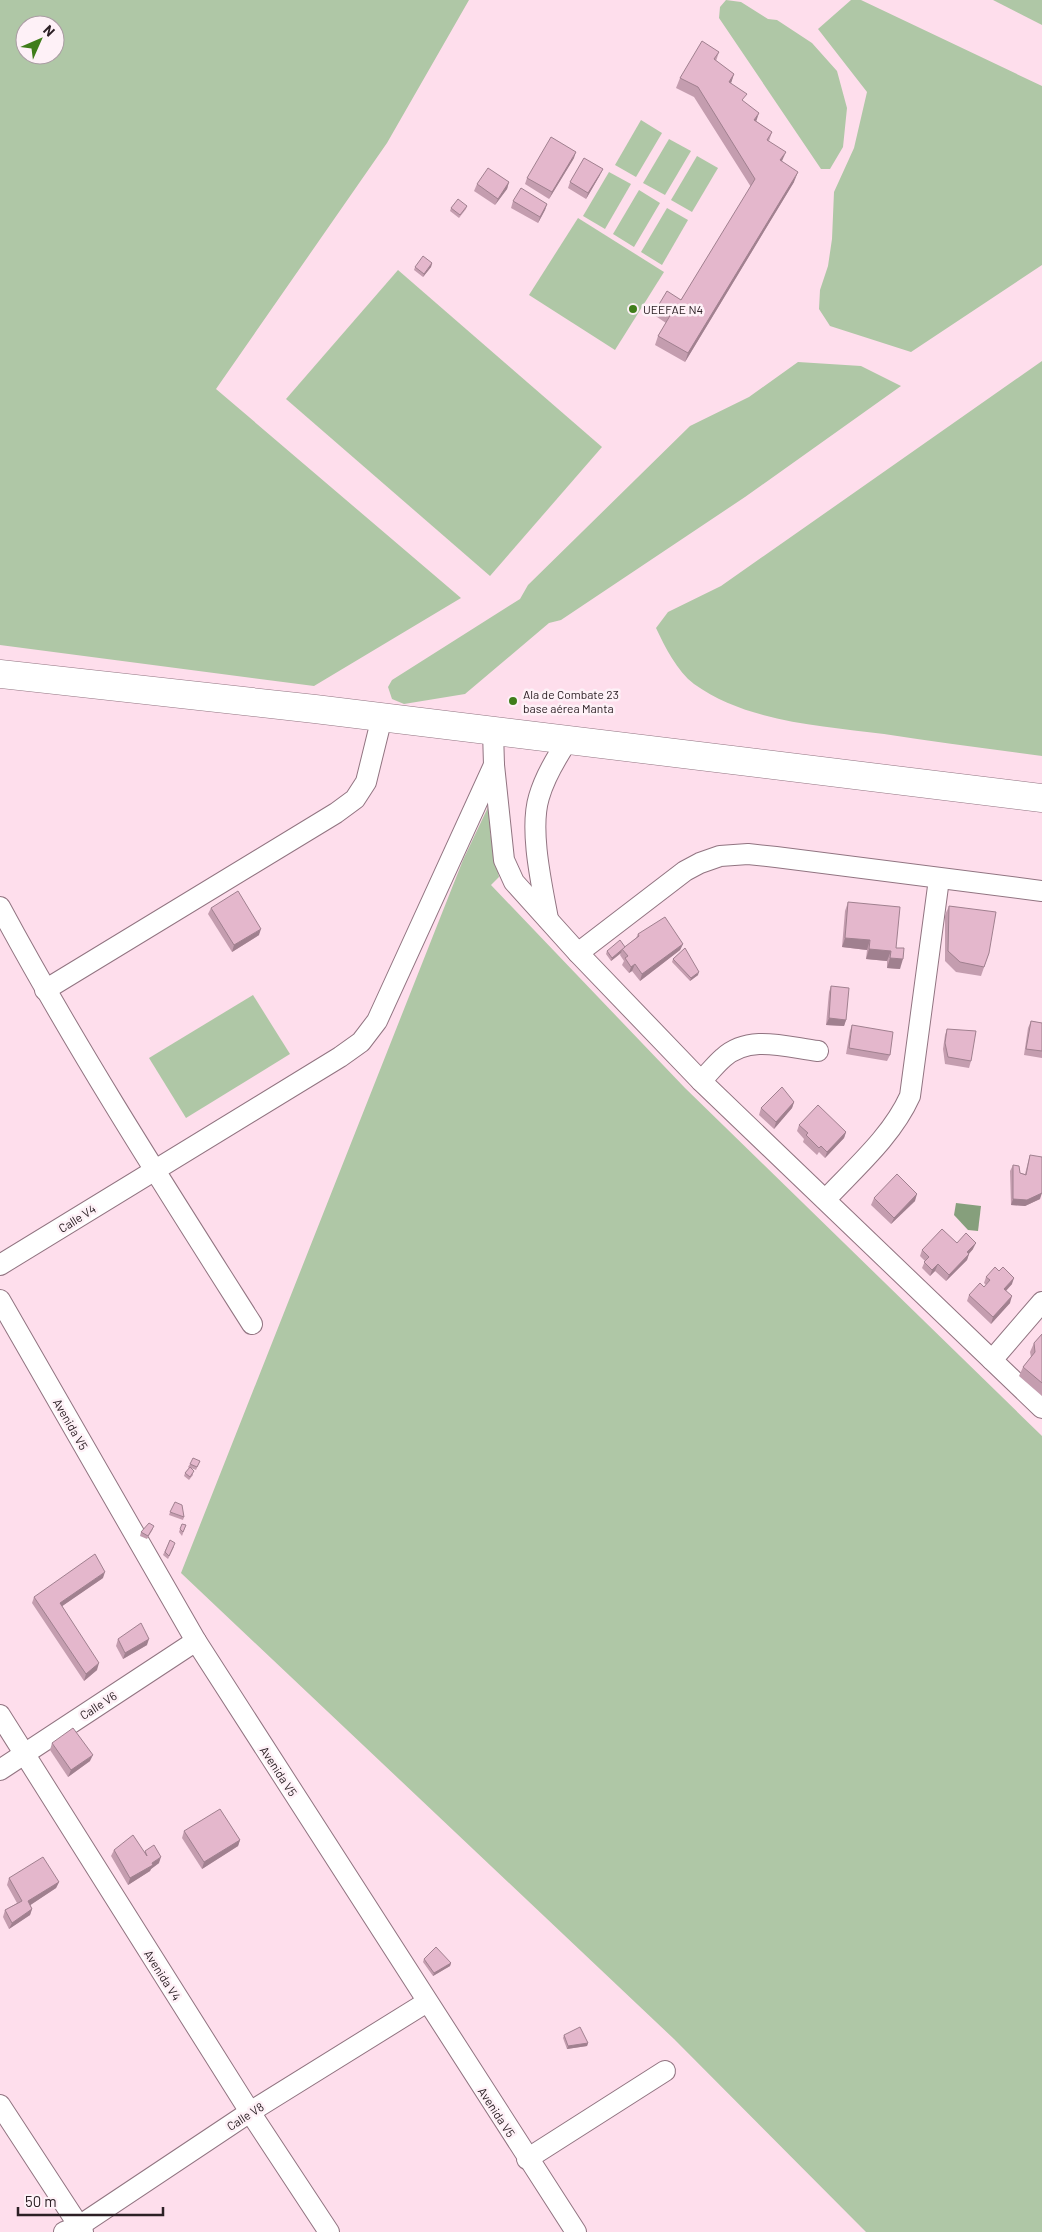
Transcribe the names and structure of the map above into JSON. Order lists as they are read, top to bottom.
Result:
{
  "streets": {
    "street": [
      "Calle V4",
      "Avenida V5",
      "Calle V6",
      "Avenida V4",
      "Calle V8"
    ]
  },
  "crossings": [
    ["Avenida V5", "Calle V6"],
    ["Avenida V5", "Calle V8"],
    ["Calle V6", "Avenida V4"],
    ["Avenida V4", "Calle V8"]
  ],
  "places": ["UEEFAE N4", "Ala de Combate 23 base aérea Manta"],
  "scale_bar": "50 m",
  "north": "top right"
}
